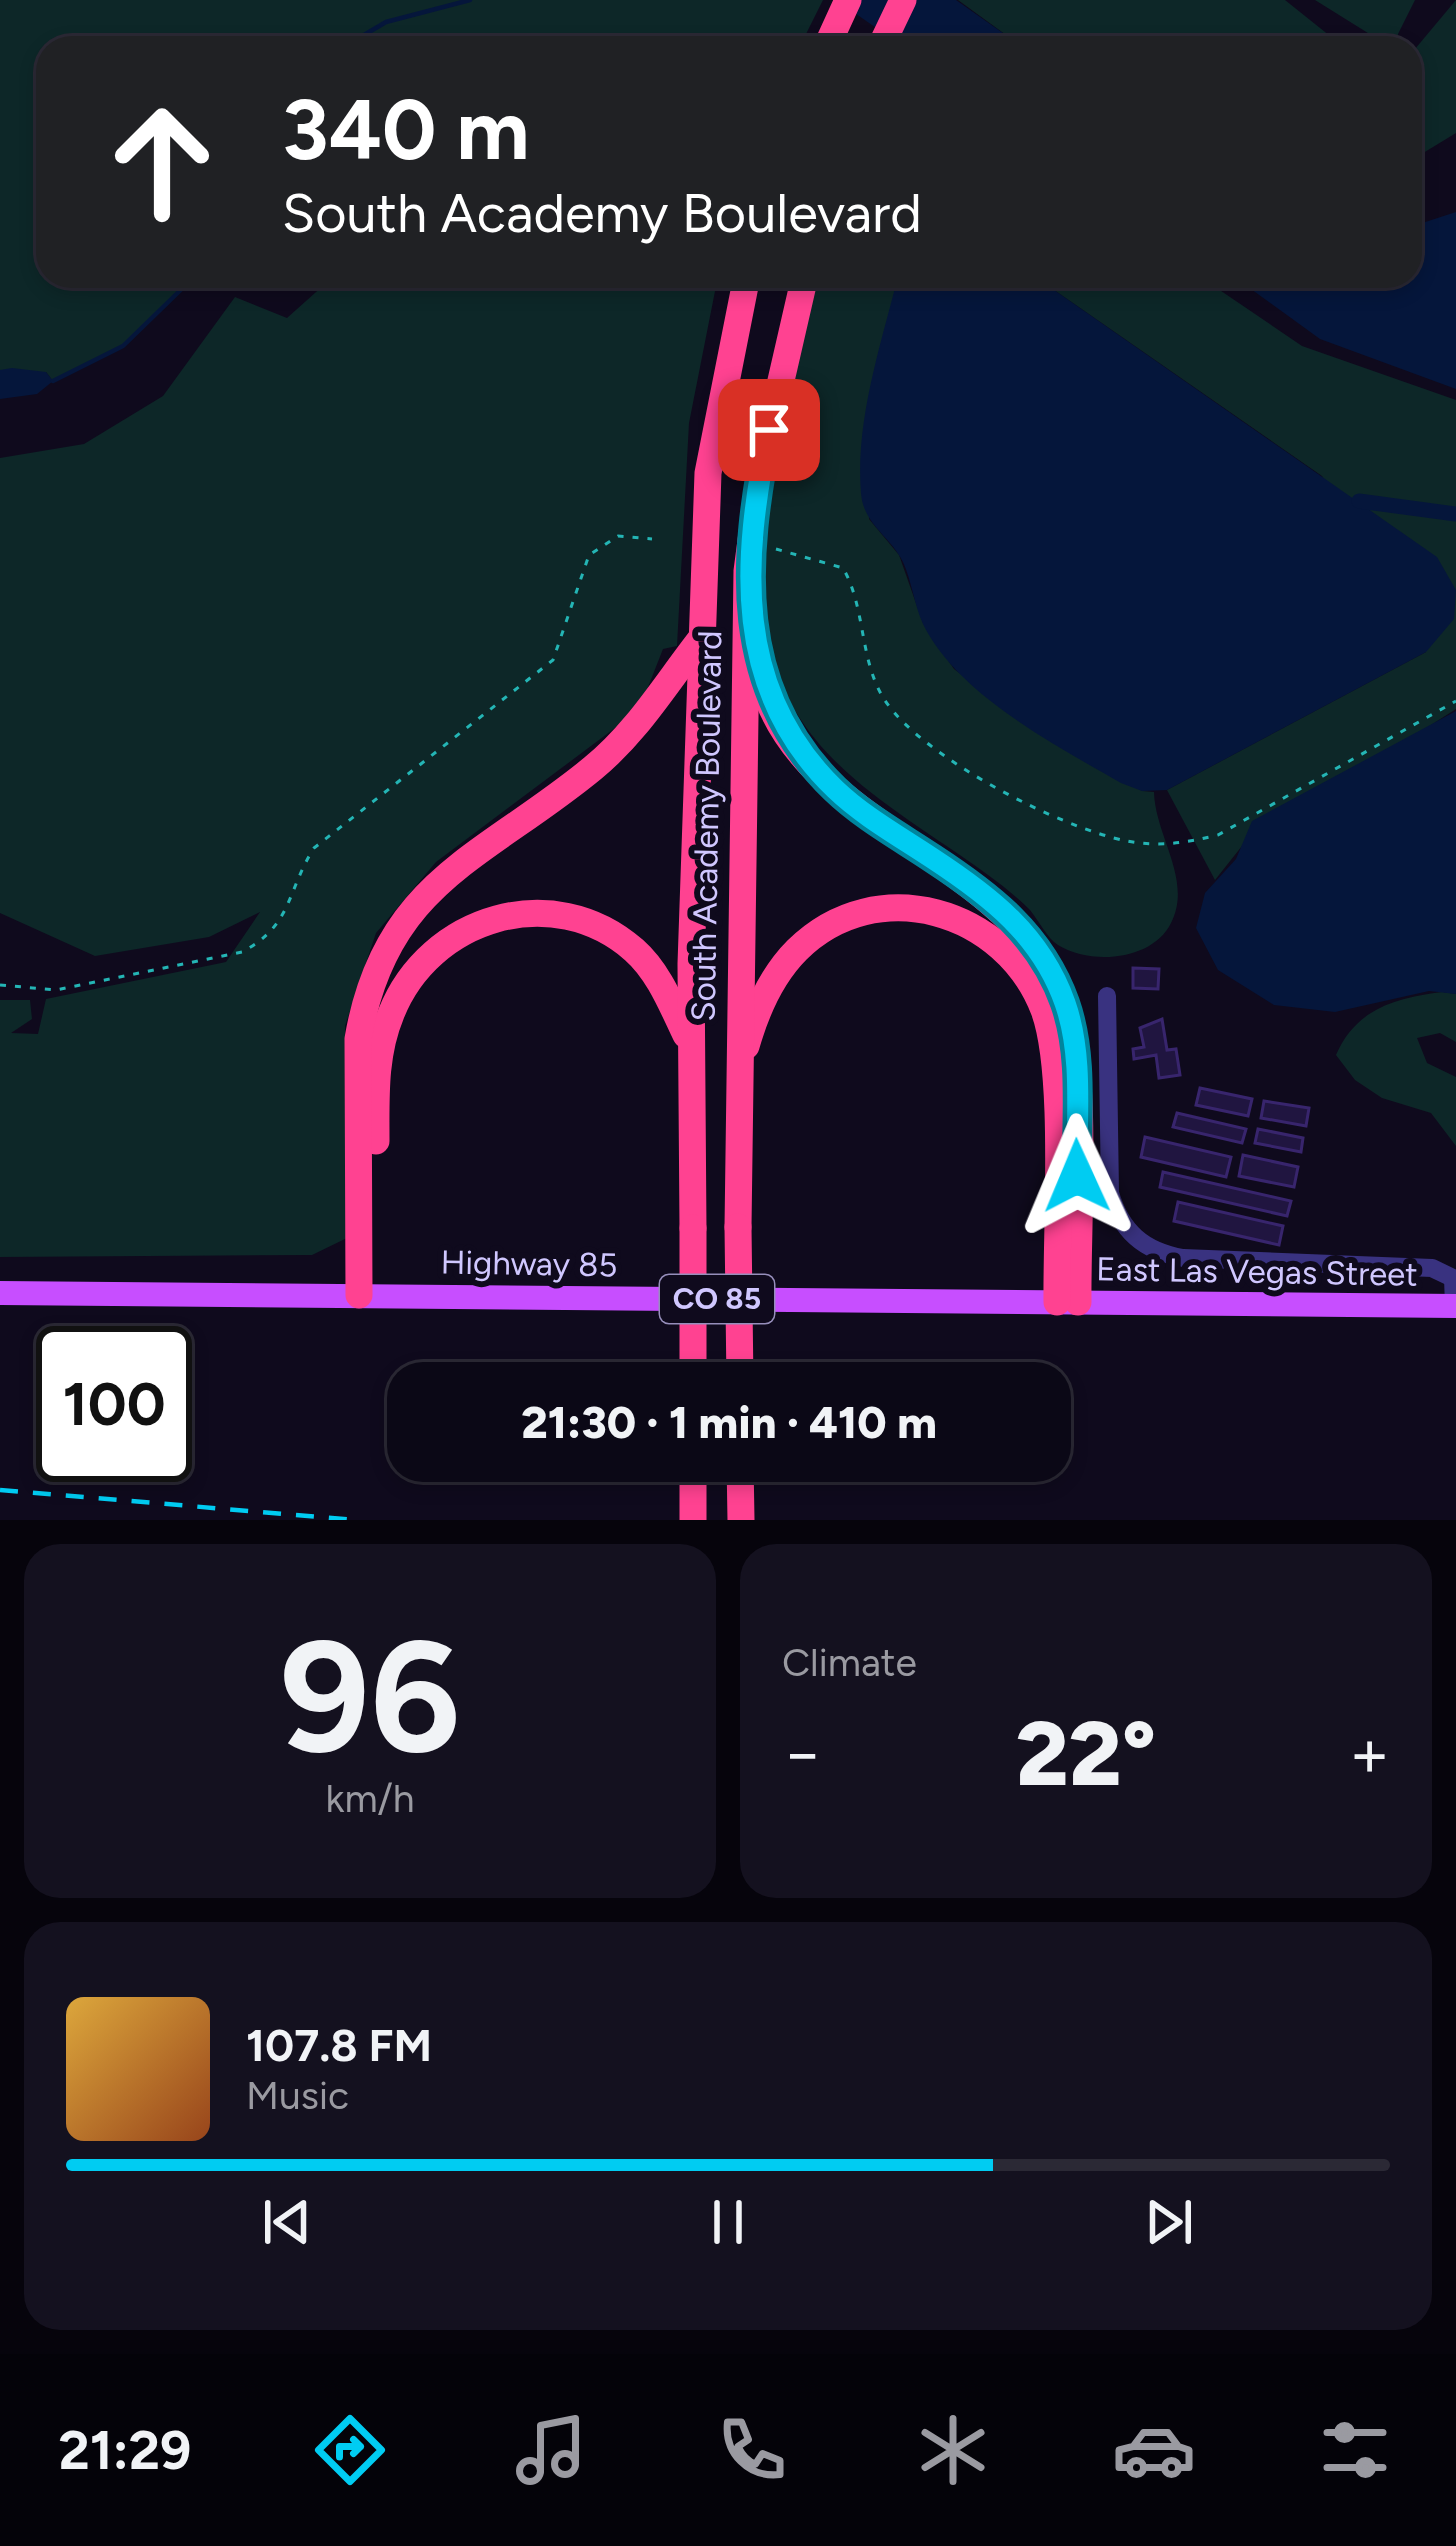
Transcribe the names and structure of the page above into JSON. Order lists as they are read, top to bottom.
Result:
{
  "streets": {
    "highway": ["South Academy Boulevard"],
    "main road": ["Highway 85", "East Las Vegas Street", "CO 85"]
  },
  "crossings": [
    ["Highway 85", "East Las Vegas Street"]
  ],
  "page": {
    "turn": ["340 m", "South Academy Boulevard"],
    "limit": "100",
    "trip": "21:30 · 1 min · 410 m",
    "tile": [
      ["96", "km/h"],
      "Climate"
    ],
    "heat": ["−", "22°", "+"],
    "song": ["107.8 FM", "Music"],
    "tabs": "21:29"
  }
}
